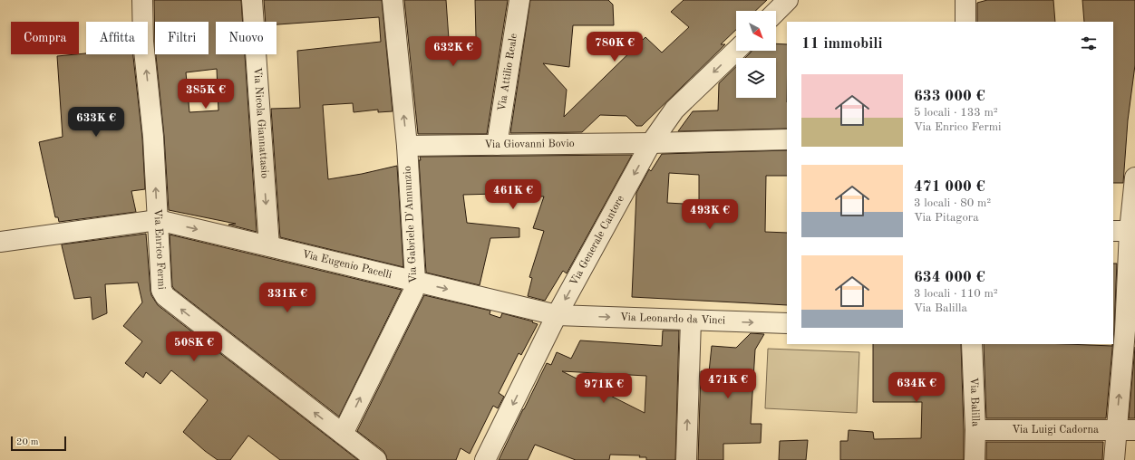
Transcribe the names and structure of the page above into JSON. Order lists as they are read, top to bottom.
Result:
{
  "streets": {
    "street": [
      "Via Attilio Reale",
      "Via Nicola Giannattasio",
      "Via Giovanni Bovio",
      "Via Gabriele D'Annunzio",
      "Via Generale Cantore",
      "Via Enrico Fermi",
      "Via Eugenio Pacelli",
      "Via Leonardo da Vinci",
      "Via Balilla",
      "Via Luigi Cadorna"
    ]
  },
  "crossings": [
    ["Via Attilio Reale", "Via Giovanni Bovio"],
    ["Via Nicola Giannattasio", "Via Eugenio Pacelli"],
    ["Via Giovanni Bovio", "Via Gabriele D'Annunzio"],
    ["Via Giovanni Bovio", "Via Generale Cantore"],
    ["Via Gabriele D'Annunzio", "Via Enrico Fermi"],
    ["Via Gabriele D'Annunzio", "Via Eugenio Pacelli"],
    ["Via Generale Cantore", "Via Eugenio Pacelli"],
    ["Via Generale Cantore", "Via Leonardo da Vinci"],
    ["Via Enrico Fermi", "Via Eugenio Pacelli"],
    ["Via Eugenio Pacelli", "Via Leonardo da Vinci"],
    ["Via Balilla", "Via Luigi Cadorna"]
  ],
  "one_way": [
    "Via Nicola Giannattasio",
    "Via Gabriele D'Annunzio",
    "Via Generale Cantore",
    "Via Enrico Fermi",
    "Via Eugenio Pacelli",
    "Via Leonardo da Vinci"
  ],
  "scale_bar": "20 m",
  "north": "bottom right",
  "page": {
    "chip": [
      "Compra",
      "Affitta",
      "Filtri",
      "Nuovo"
    ],
    "heading": "11 immobili",
    "price": [
      "780K €",
      "632K €",
      "385K €",
      "633K €",
      "461K €",
      "493K €",
      "331K €",
      "508K €",
      "471K €",
      "634K €",
      "971K €"
    ],
    "list": [
      {
        "name": "633 000 €",
        "note": "5 locali · 133 m² · Via Enrico Fermi"
      },
      {
        "name": "471 000 €",
        "note": "3 locali · 80 m² · Via Pitagora"
      },
      {
        "name": "634 000 €",
        "note": "3 locali · 110 m² · Via Balilla"
      }
    ],
    "scale": "20 m"
  }
}
